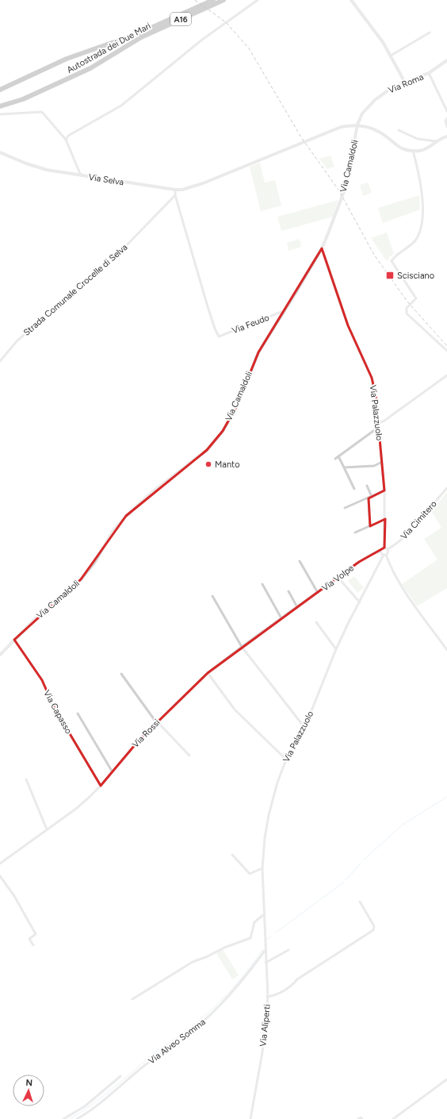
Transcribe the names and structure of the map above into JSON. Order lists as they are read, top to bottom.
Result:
{
  "streets": {
    "highway": ["A16", "Autostrada dei Due Mari"],
    "street": [
      "Via Roma",
      "Via Camaldoli",
      "Via Selva",
      "Strada Comunale Crocelle di Selva",
      "Via Feudo",
      "Via Palazzuolo",
      "Via Cimitero",
      "Via Volpe",
      "Via Capasso",
      "Via Rossi",
      "Via Aliperti",
      "Via Alveo Somma"
    ]
  },
  "crossings": [
    ["Via Roma", "Via Camaldoli"],
    ["Via Roma", "Via Selva"],
    ["Via Camaldoli", "Via Selva"],
    ["Via Camaldoli", "Via Feudo"],
    ["Via Camaldoli", "Via Palazzuolo"],
    ["Via Camaldoli", "Via Capasso"],
    ["Strada Comunale Crocelle di Selva", "Via Feudo"],
    ["Via Palazzuolo", "Via Cimitero"],
    ["Via Palazzuolo", "Via Volpe"],
    ["Via Palazzuolo", "Via Aliperti"],
    ["Via Volpe", "Via Rossi"],
    ["Via Capasso", "Via Rossi"],
    ["Via Aliperti", "Via Alveo Somma"]
  ],
  "places": {
    "transit": ["Scisciano"],
    "other": ["Manto"]
  },
  "north": "top"
}
